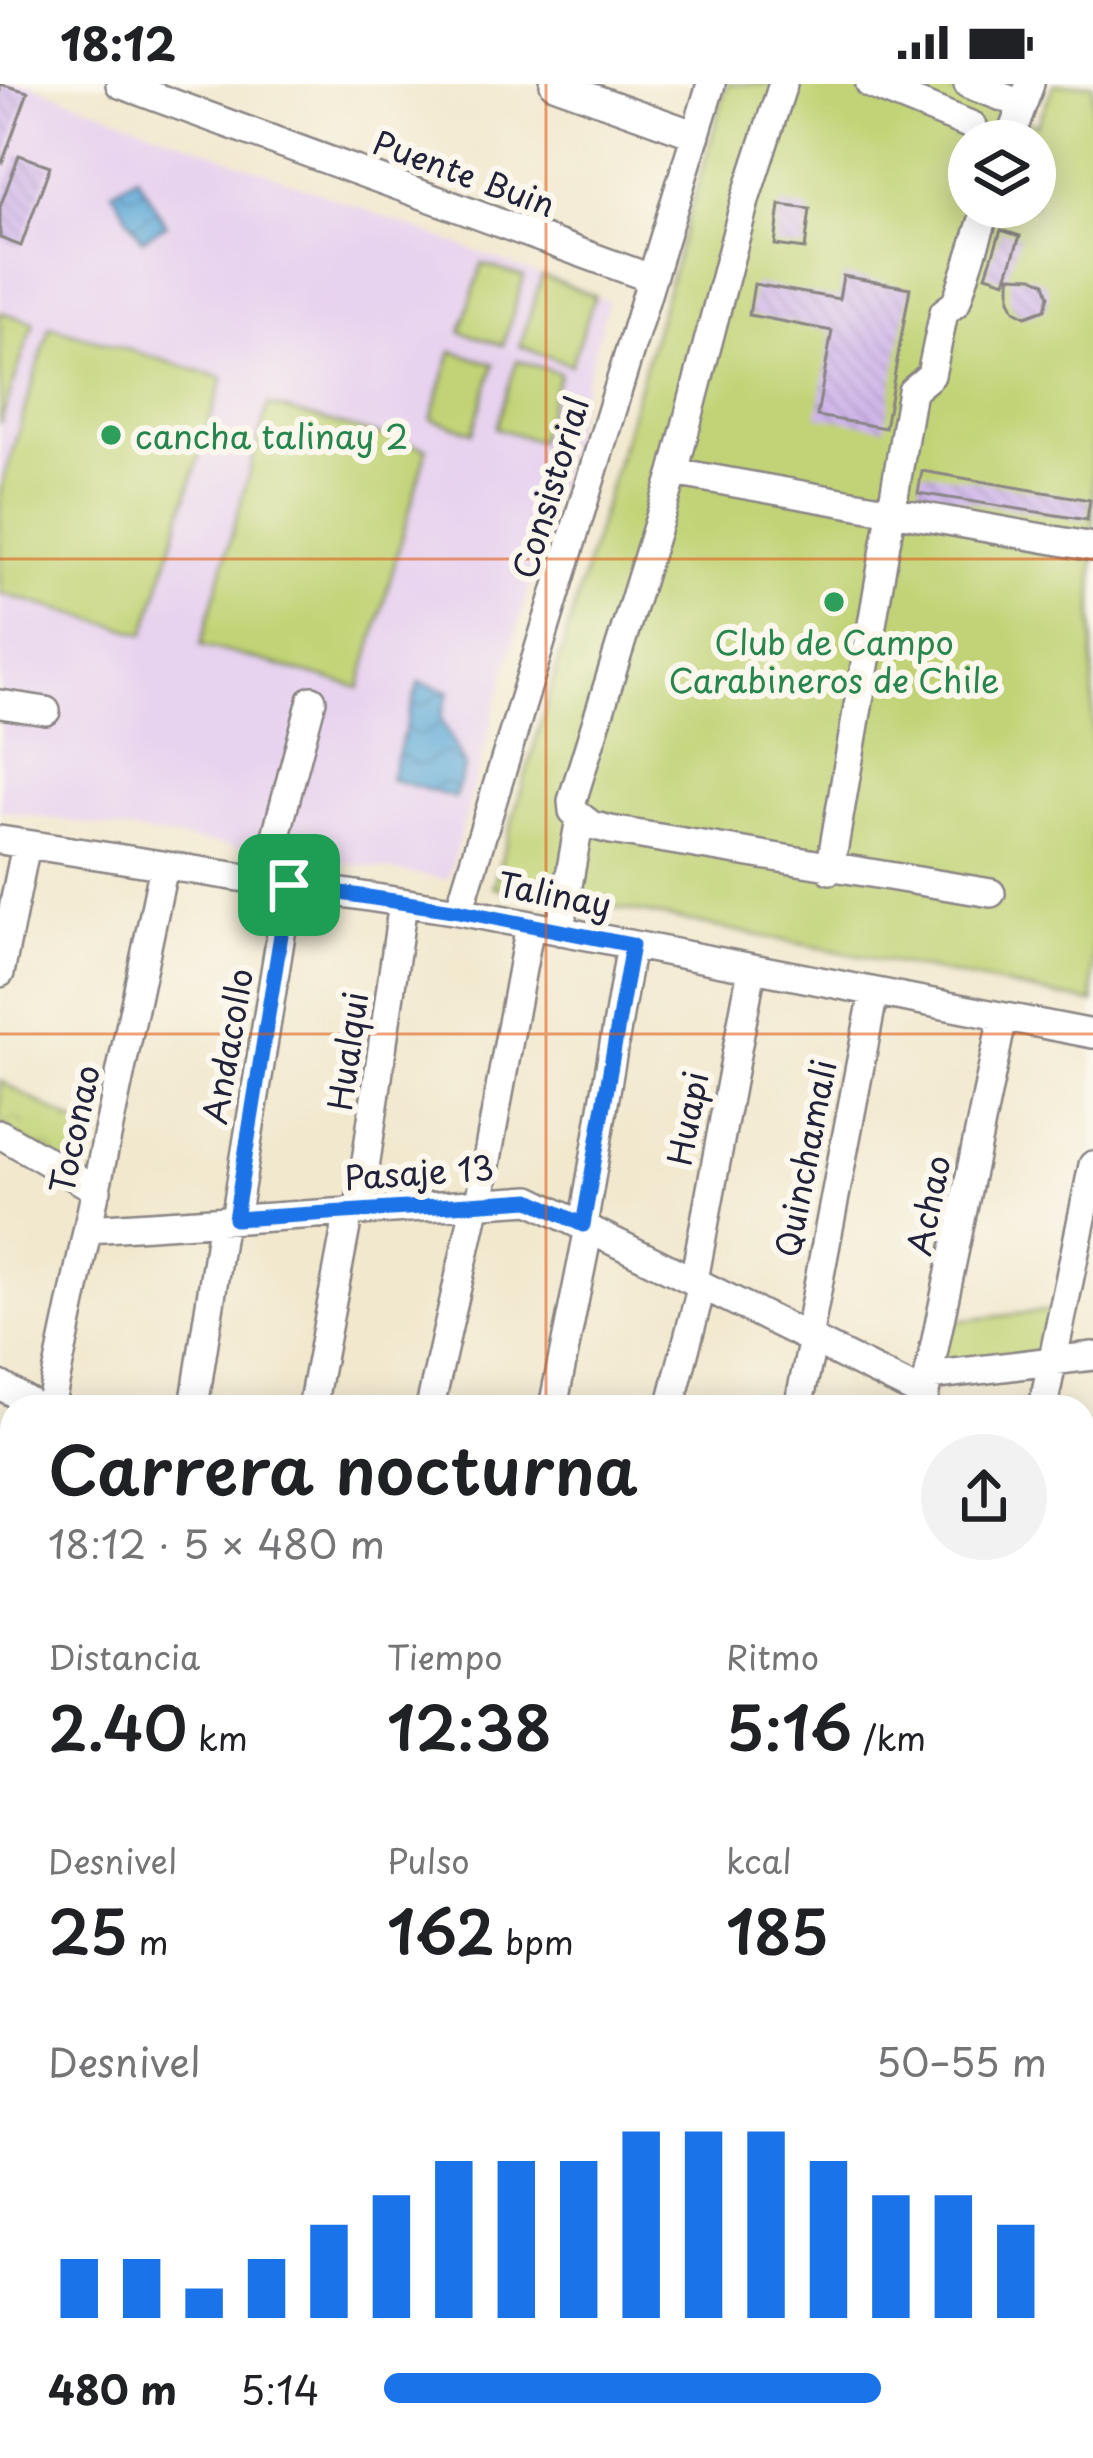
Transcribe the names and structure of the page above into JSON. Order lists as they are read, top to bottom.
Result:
{
  "streets": {
    "street": [
      "Puente Buin",
      "Consistorial",
      "Talinay",
      "Andacollo",
      "Hualqui",
      "Huapi",
      "Toconao",
      "Quinchamali",
      "Pasaje 13",
      "Achao"
    ]
  },
  "crossings": [
    ["Puente Buin", "Consistorial"],
    ["Consistorial", "Talinay"],
    ["Talinay", "Andacollo"],
    ["Talinay", "Hualqui"],
    ["Talinay", "Huapi"],
    ["Talinay", "Toconao"],
    ["Talinay", "Quinchamali"],
    ["Talinay", "Achao"],
    ["Andacollo", "Pasaje 13"],
    ["Hualqui", "Pasaje 13"],
    ["Huapi", "Pasaje 13"],
    ["Toconao", "Pasaje 13"],
    ["Quinchamali", "Pasaje 13"],
    ["Pasaje 13", "Achao"]
  ],
  "places": ["cancha talinay 2", "Club de Campo Carabineros de Chile"],
  "page": {
    "status": "18:12",
    "heading": ["Carrera nocturna", "18:12 · 5 × 480 m"],
    "stats": [
      ["Distancia", "2.40 km"],
      ["Tiempo", "12:38"],
      ["Ritmo", "5:16 /km"],
      ["Desnivel", "25 m"],
      ["Pulso", "162 bpm"],
      ["kcal", "185"]
    ],
    "chart": ["Desnivel", "50–55 m"],
    "list": [
      {
        "name": "480 m",
        "note": "5:14"
      }
    ]
  }
}
